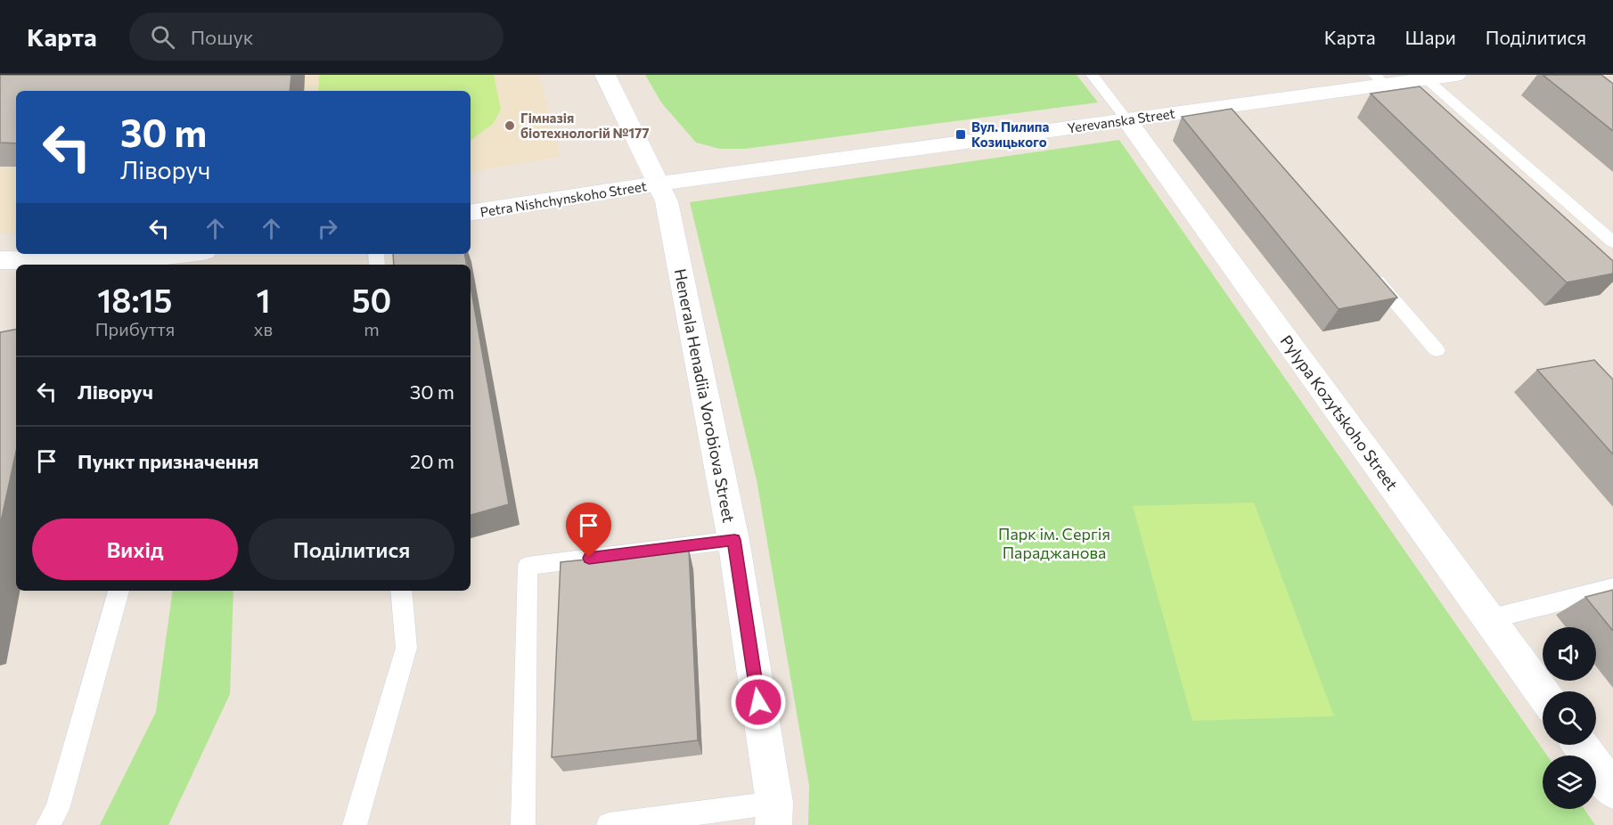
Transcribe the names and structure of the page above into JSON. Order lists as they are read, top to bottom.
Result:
{
  "streets": {
    "street": [
      "Yerevanska Street",
      "Petra Nishchynskoho Street",
      "Henerala Henadiia Vorobiova Street",
      "Pylypa Kozytskoho Street"
    ]
  },
  "crossings": [
    ["Yerevanska Street", "Petra Nishchynskoho Street"],
    ["Yerevanska Street", "Henerala Henadiia Vorobiova Street"],
    ["Yerevanska Street", "Pylypa Kozytskoho Street"],
    ["Petra Nishchynskoho Street", "Henerala Henadiia Vorobiova Street"]
  ],
  "parks": ["Парк ім. Сергія Параджанова"],
  "places": {
    "other": ["Гімназія біотехнологій №177"],
    "transit": ["Вул. Пилипа Козицького"]
  },
  "page": {
    "header": "Карта",
    "search": "Пошук",
    "nav": ["Карта", "Шари", "Поділитися"],
    "turn": ["30 m", "Ліворуч"],
    "eta": [
      "18:15",
      "Прибуття",
      "1",
      "хв",
      "50",
      "m"
    ],
    "list": [
      {
        "name": "Ліворуч",
        "value": "30 m"
      },
      {
        "name": "Пункт призначення",
        "value": "20 m"
      }
    ],
    "buttons": ["Вихід", "Поділитися"]
  }
}
